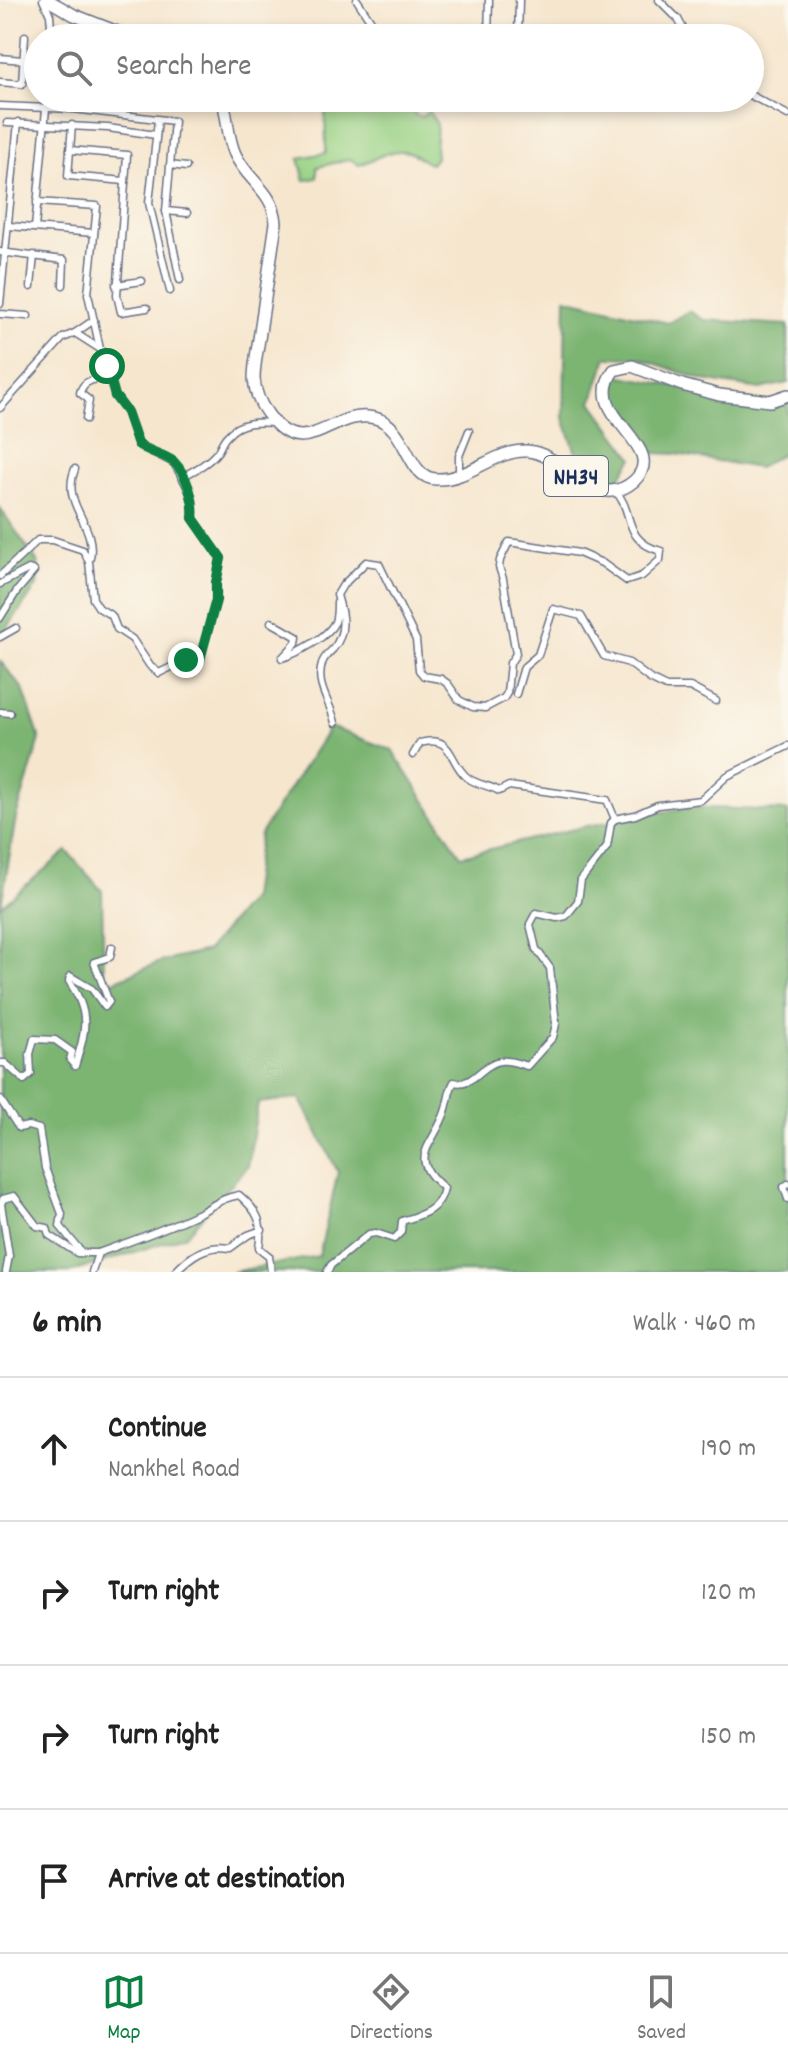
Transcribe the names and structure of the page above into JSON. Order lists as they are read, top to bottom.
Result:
{
  "streets": {
    "highway": ["NH34"]
  },
  "page": {
    "search": "Search here",
    "heading": ["6 min", "Walk · 460 m"],
    "list": [
      ["Continue", "Nankhel Road", "190 m"],
      ["Turn right", "120 m"],
      ["Turn right", "150 m"],
      "Arrive at destination"
    ],
    "nav": ["Map", "Directions", "Saved"]
  }
}
